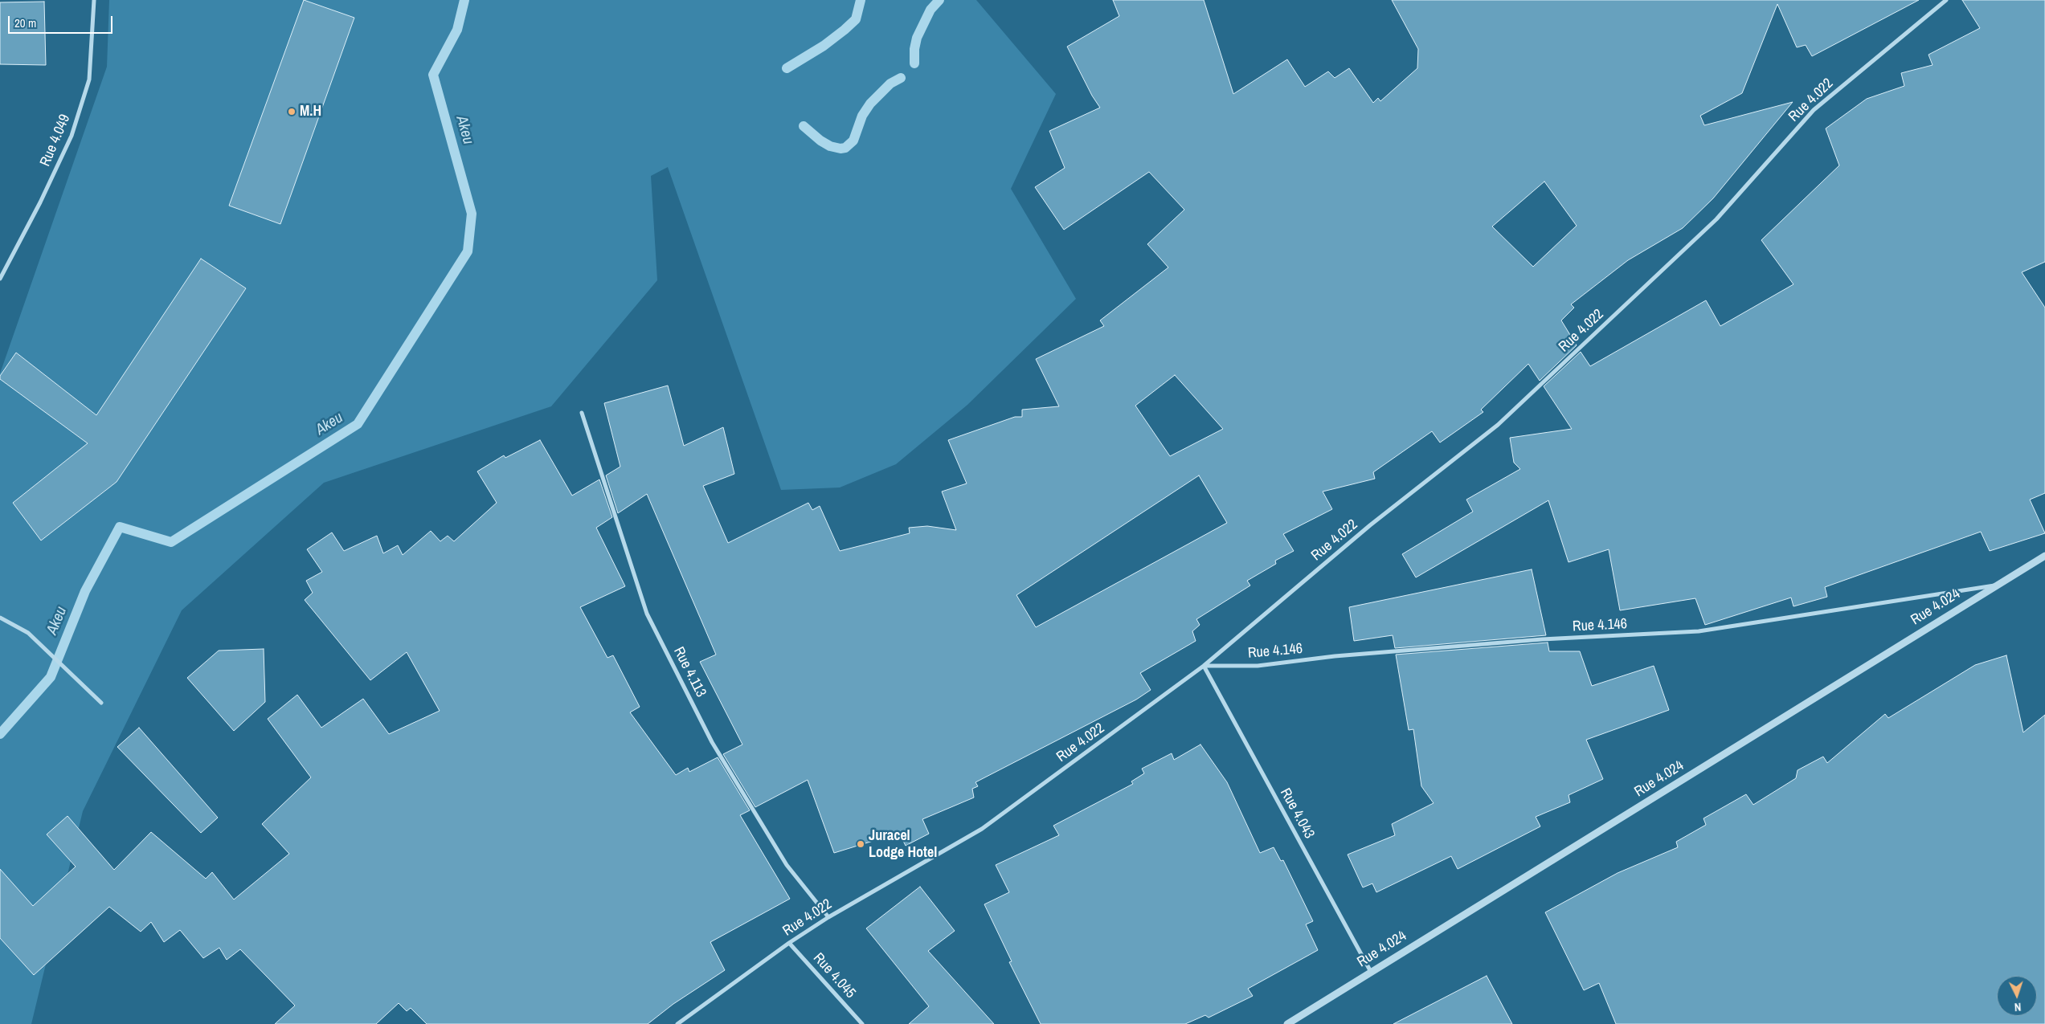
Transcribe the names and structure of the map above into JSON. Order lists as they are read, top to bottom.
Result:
{
  "streets": {
    "street": [
      "Rue 4.022",
      "Rue 4.049",
      "Rue 4.024",
      "Rue 4.146",
      "Rue 4.113",
      "Rue 4.043",
      "Rue 4.045"
    ]
  },
  "crossings": [
    ["Rue 4.022", "Rue 4.146"],
    ["Rue 4.022", "Rue 4.113"],
    ["Rue 4.022", "Rue 4.043"],
    ["Rue 4.022", "Rue 4.045"],
    ["Rue 4.024", "Rue 4.146"],
    ["Rue 4.024", "Rue 4.043"],
    ["Rue 4.146", "Rue 4.043"]
  ],
  "water": ["Akeu"],
  "places": ["M.H", "Juracel Lodge Hotel"],
  "scale_bar": "20 m",
  "north": "bottom"
}
